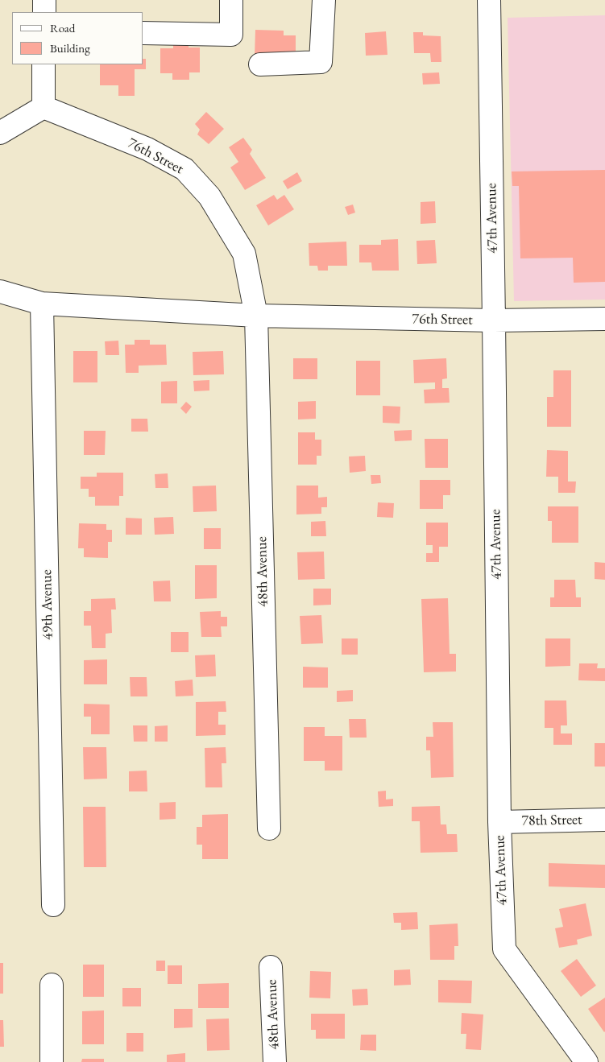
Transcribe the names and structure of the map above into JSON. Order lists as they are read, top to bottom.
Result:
{
  "streets": {
    "street": [
      "76th Street",
      "47th Avenue",
      "48th Avenue",
      "49th Avenue",
      "78th Street"
    ]
  },
  "crossings": [
    ["76th Street", "47th Avenue"],
    ["76th Street", "48th Avenue"],
    ["76th Street", "49th Avenue"],
    ["47th Avenue", "78th Street"]
  ],
  "legend": ["Road", "Building"]
}
